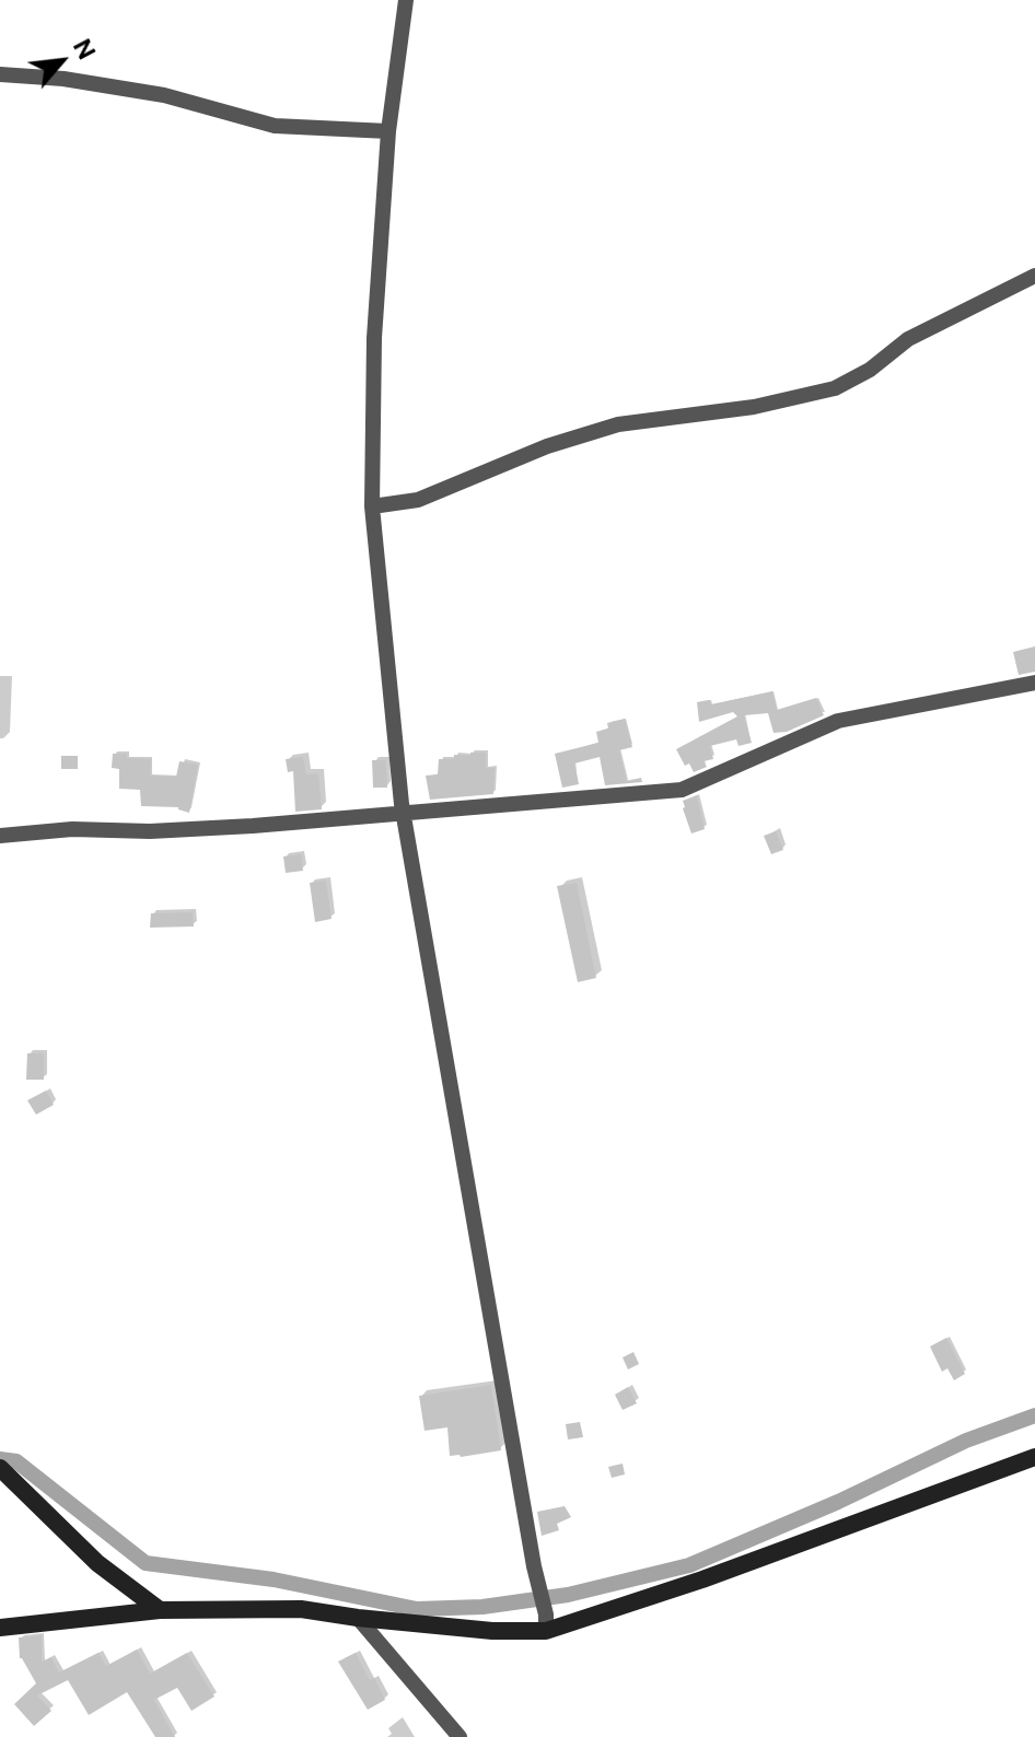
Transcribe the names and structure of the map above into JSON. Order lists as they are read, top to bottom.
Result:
{
  "north": "top right"
}
